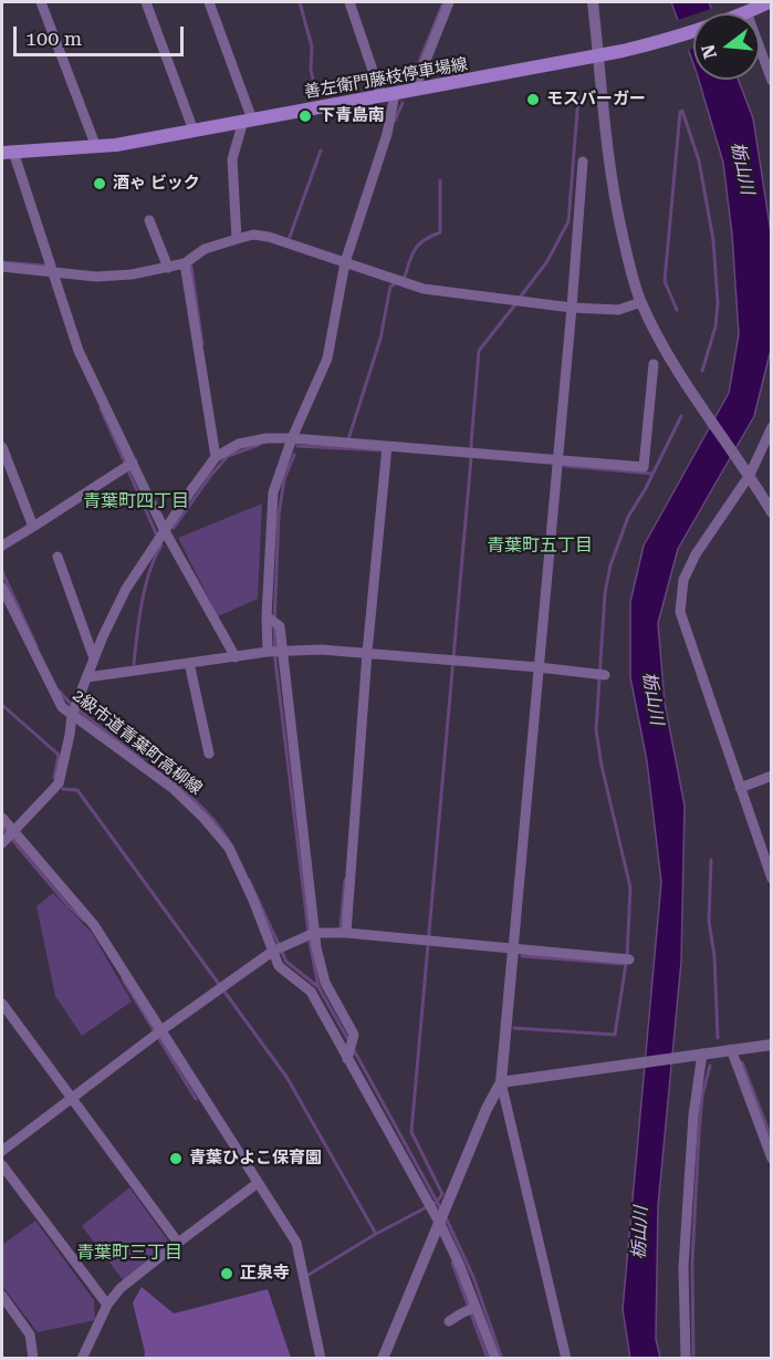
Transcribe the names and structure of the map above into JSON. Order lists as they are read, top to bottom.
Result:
{
  "streets": {
    "main road": ["善左衛門藤枝停車場線"],
    "street": ["2級市道青葉町高柳線"]
  },
  "districts": ["青葉町四丁目", "青葉町五丁目", "青葉町三丁目"],
  "water": ["栃山川"],
  "places": [
    "モスバーガー",
    "下青島南",
    "酒ゃ ビック",
    "青葉ひよこ保育園",
    "正泉寺"
  ],
  "scale_bar": "100 m",
  "north": "left"
}
